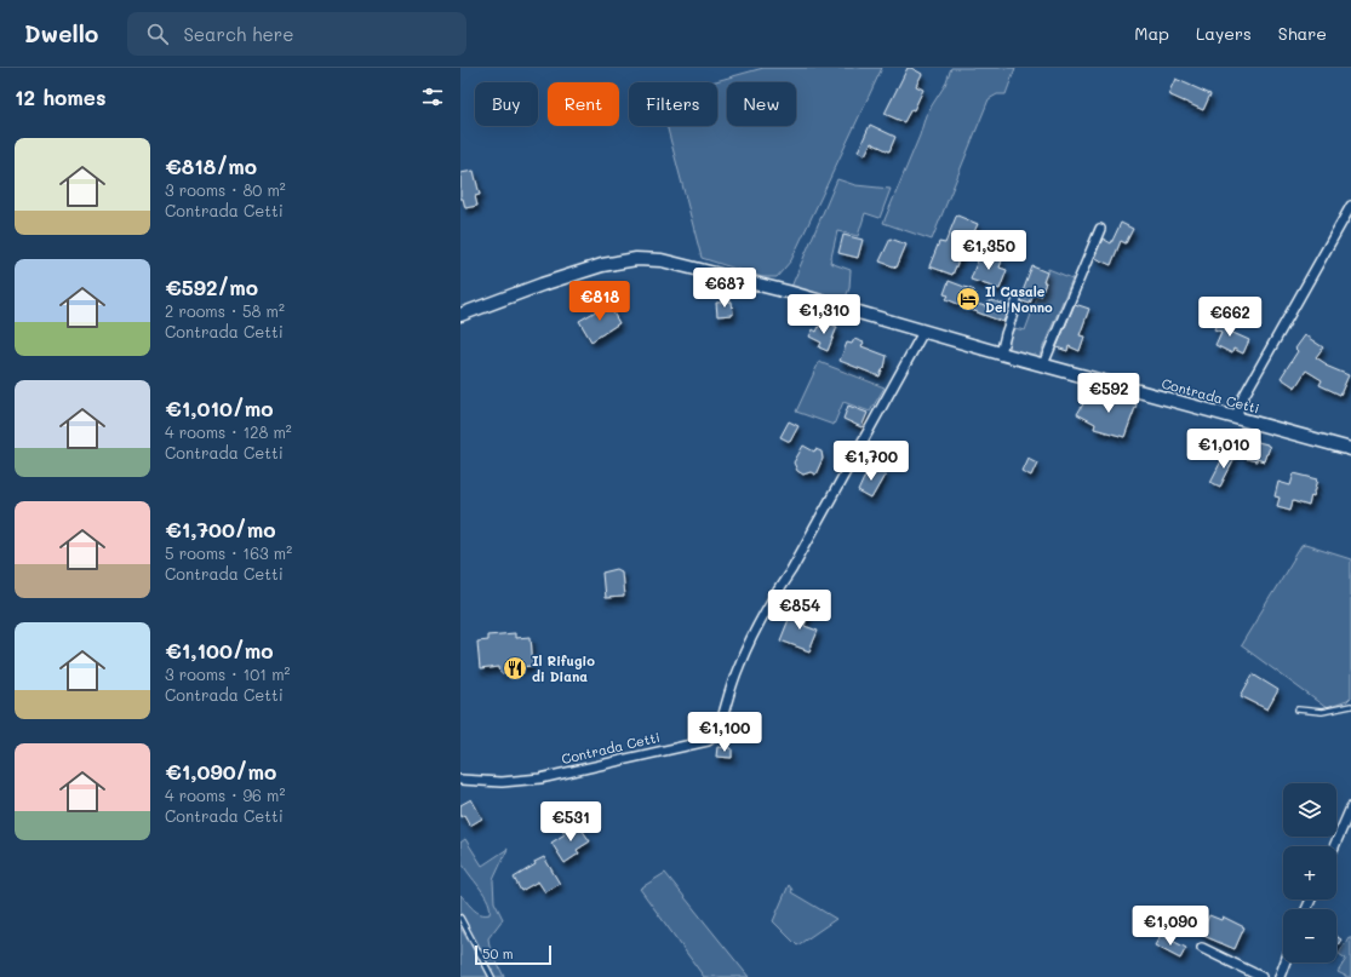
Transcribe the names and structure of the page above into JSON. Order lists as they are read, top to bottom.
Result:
{
  "streets": {
    "main road": ["Contrada Cetti"]
  },
  "places": {
    "hotel": ["Il Casale Del Nonno"],
    "restaurant": ["Il Rifugio di Diana"]
  },
  "scale_bar": "50 m",
  "page": {
    "header": "Dwello",
    "search": "Search here",
    "nav": ["Map", "Layers", "Share"],
    "heading": "12 homes",
    "chip": [
      "Buy",
      "Rent",
      "Filters",
      "New"
    ],
    "list": [
      {
        "name": "€818/mo",
        "note": "3 rooms · 80 m² · Contrada Cetti"
      },
      {
        "name": "€592/mo",
        "note": "2 rooms · 58 m² · Contrada Cetti"
      },
      {
        "name": "€1,010/mo",
        "note": "4 rooms · 128 m² · Contrada Cetti"
      },
      {
        "name": "€1,700/mo",
        "note": "5 rooms · 163 m² · Contrada Cetti"
      },
      {
        "name": "€1,100/mo",
        "note": "3 rooms · 101 m² · Contrada Cetti"
      },
      {
        "name": "€1,090/mo",
        "note": "4 rooms · 96 m² · Contrada Cetti"
      }
    ],
    "price": [
      "€1,350",
      "€687",
      "€818",
      "€1,310",
      "€662",
      "€592",
      "€1,010",
      "€1,700",
      "€854",
      "€1,100",
      "€531",
      "€1,090"
    ],
    "map_buttons": ["+", "−"],
    "scale": "50 m"
  }
}
